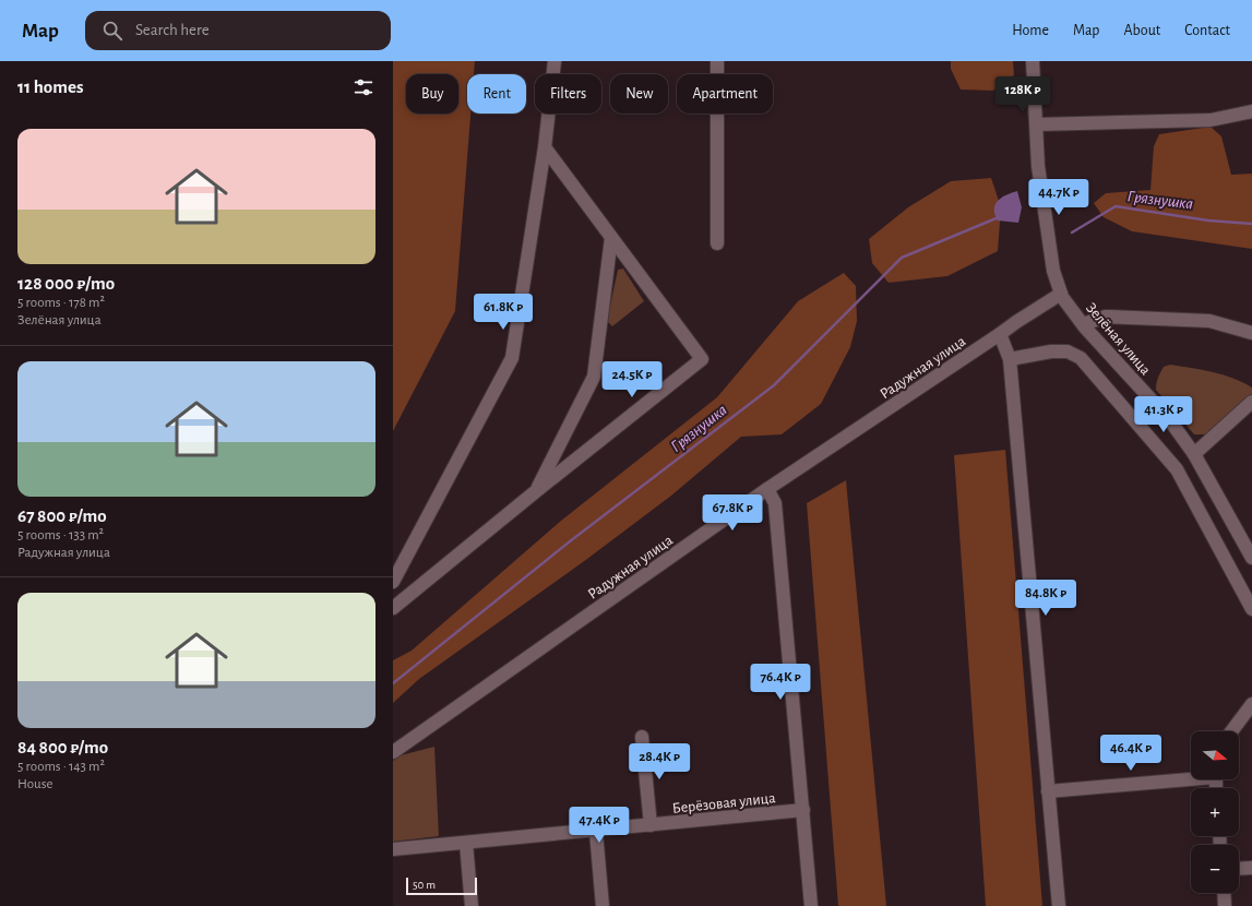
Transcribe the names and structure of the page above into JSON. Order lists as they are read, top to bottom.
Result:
{
  "streets": {
    "street": ["Зелёная улица", "Радужная улица", "Берёзовая улица"]
  },
  "crossings": [
    ["Зелёная улица", "Радужная улица"]
  ],
  "water": ["Грязнушка"],
  "scale_bar": "50 m",
  "north": "right",
  "page": {
    "header": "Map",
    "search": "Search here",
    "nav": [
      "Home",
      "Map",
      "About",
      "Contact"
    ],
    "heading": "11 homes",
    "chip": [
      "Buy",
      "Rent",
      "Filters",
      "New",
      "Apartment"
    ],
    "price": [
      "128K ₽",
      "44.7K ₽",
      "61.8K ₽",
      "24.5K ₽",
      "41.3K ₽",
      "67.8K ₽",
      "84.8K ₽",
      "76.4K ₽",
      "46.4K ₽",
      "28.4K ₽",
      "47.4K ₽"
    ],
    "list": [
      {
        "name": "128 000 ₽/mo",
        "note": "5 rooms · 178 m² · Зелёная улица"
      },
      {
        "name": "67 800 ₽/mo",
        "note": "5 rooms · 133 m² · Радужная улица"
      },
      {
        "name": "84 800 ₽/mo",
        "note": "5 rooms · 143 m² · House"
      }
    ],
    "map_buttons": ["+", "−"],
    "scale": "50 m"
  }
}
